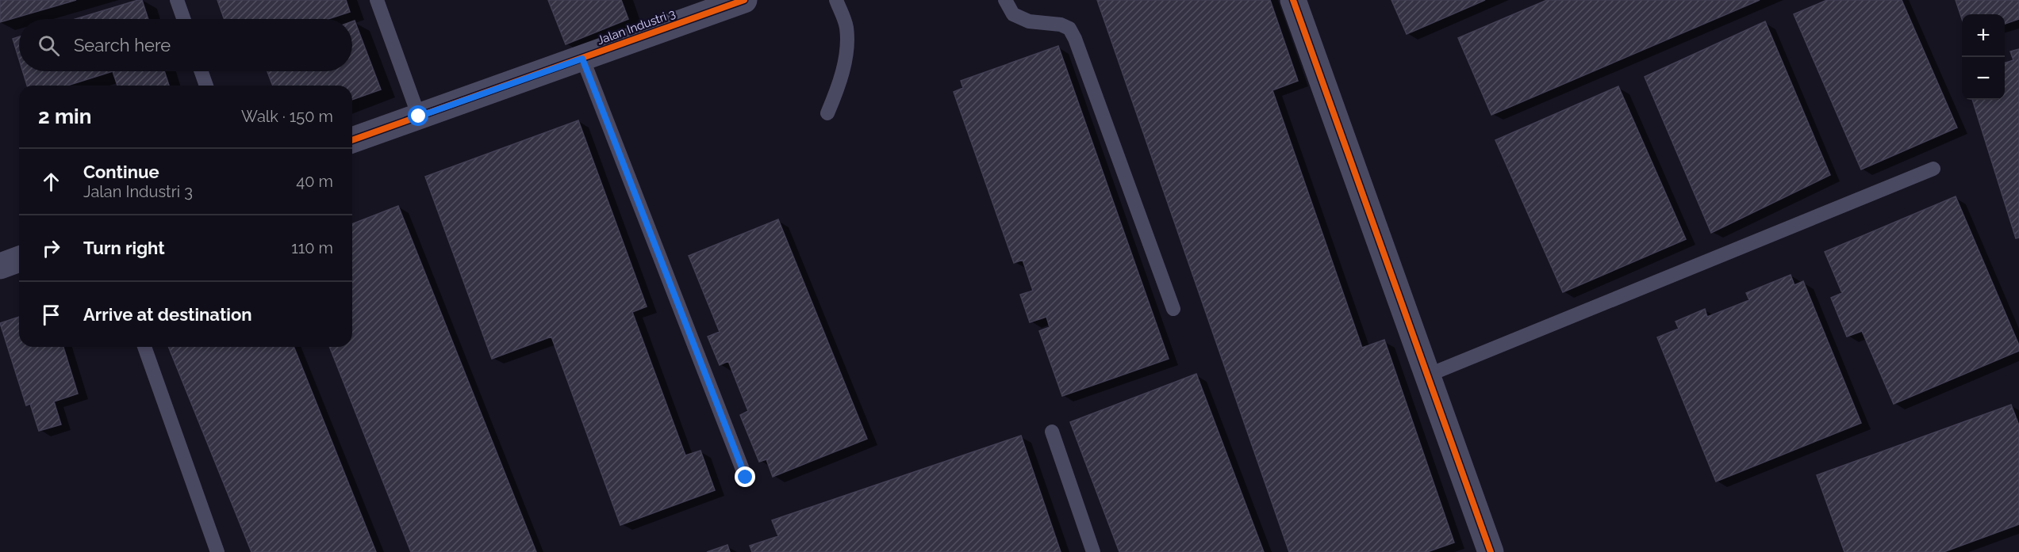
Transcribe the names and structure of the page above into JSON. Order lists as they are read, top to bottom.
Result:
{
  "streets": {
    "street": ["Jalan Industri 3"]
  },
  "page": {
    "map_buttons": ["+", "−"],
    "search": "Search here",
    "heading": ["2 min", "Walk · 150 m"],
    "list": [
      ["Continue", "Jalan Industri 3", "40 m"],
      ["Turn right", "110 m"],
      "Arrive at destination"
    ]
  }
}
